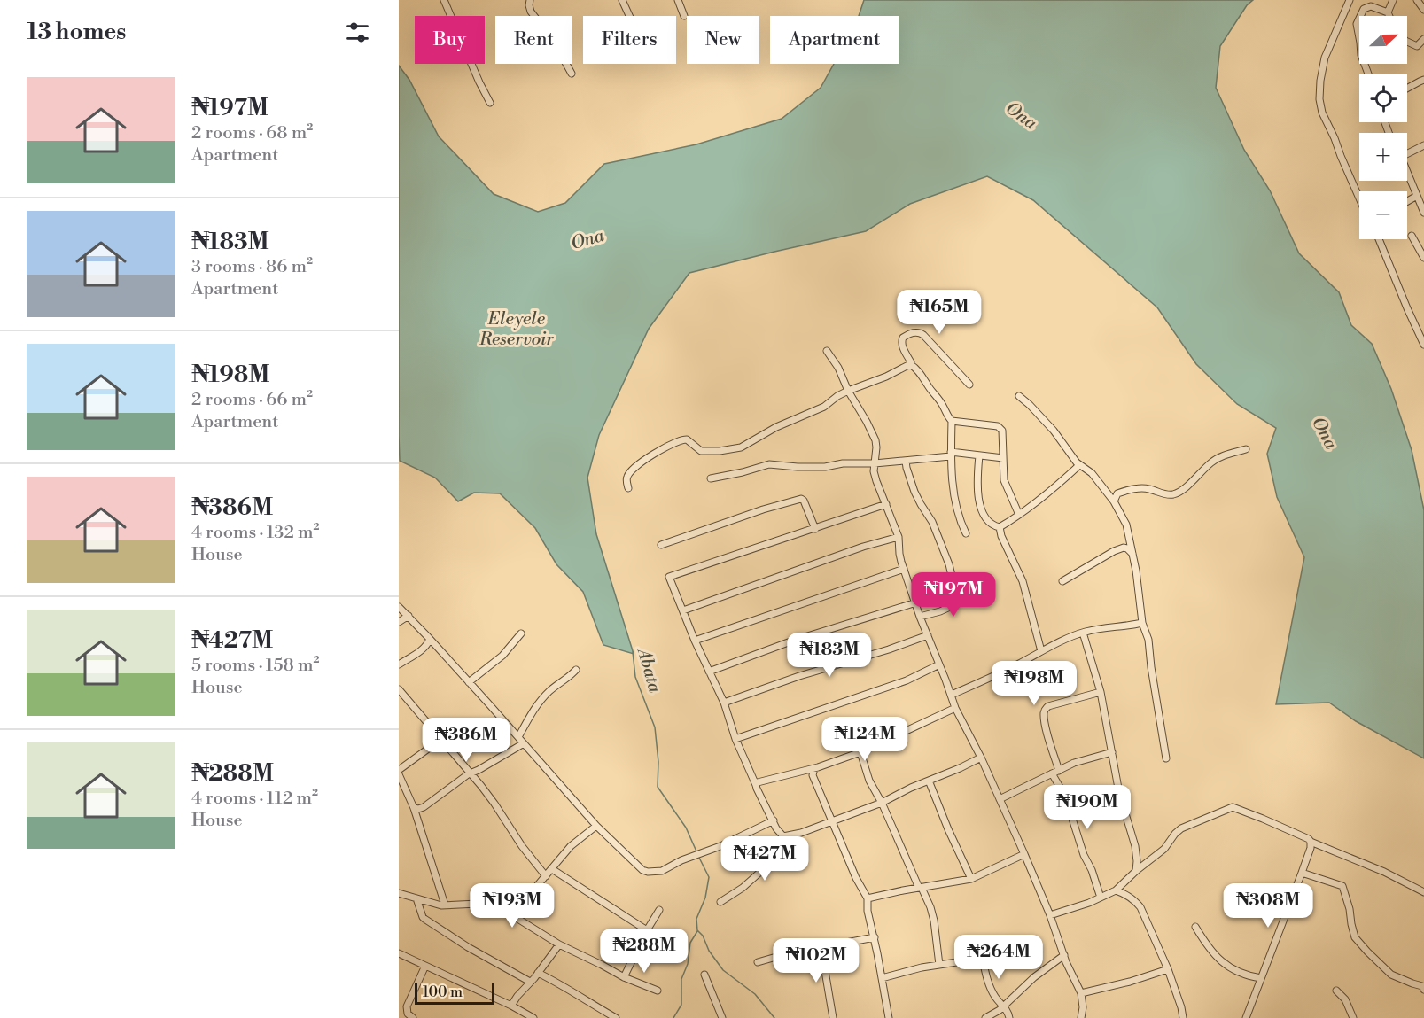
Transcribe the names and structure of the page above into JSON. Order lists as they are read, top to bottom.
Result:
{
  "water": ["Ona", "Eleyele Reservoir", "Abata"],
  "scale_bar": "100 m",
  "north": "right",
  "page": {
    "heading": "13 homes",
    "map_buttons": ["+", "−"],
    "chip": [
      "Buy",
      "Rent",
      "Filters",
      "New",
      "Apartment"
    ],
    "list": [
      {
        "name": "₦197M",
        "note": "2 rooms · 68 m² · Apartment"
      },
      {
        "name": "₦183M",
        "note": "3 rooms · 86 m² · Apartment"
      },
      {
        "name": "₦198M",
        "note": "2 rooms · 66 m² · Apartment"
      },
      {
        "name": "₦386M",
        "note": "4 rooms · 132 m² · House"
      },
      {
        "name": "₦427M",
        "note": "5 rooms · 158 m² · House"
      },
      {
        "name": "₦288M",
        "note": "4 rooms · 112 m² · House"
      }
    ],
    "price": [
      "₦165M",
      "₦197M",
      "₦183M",
      "₦198M",
      "₦124M",
      "₦386M",
      "₦190M",
      "₦427M",
      "₦193M",
      "₦308M",
      "₦288M",
      "₦264M",
      "₦102M"
    ],
    "scale": "100 m"
  }
}
